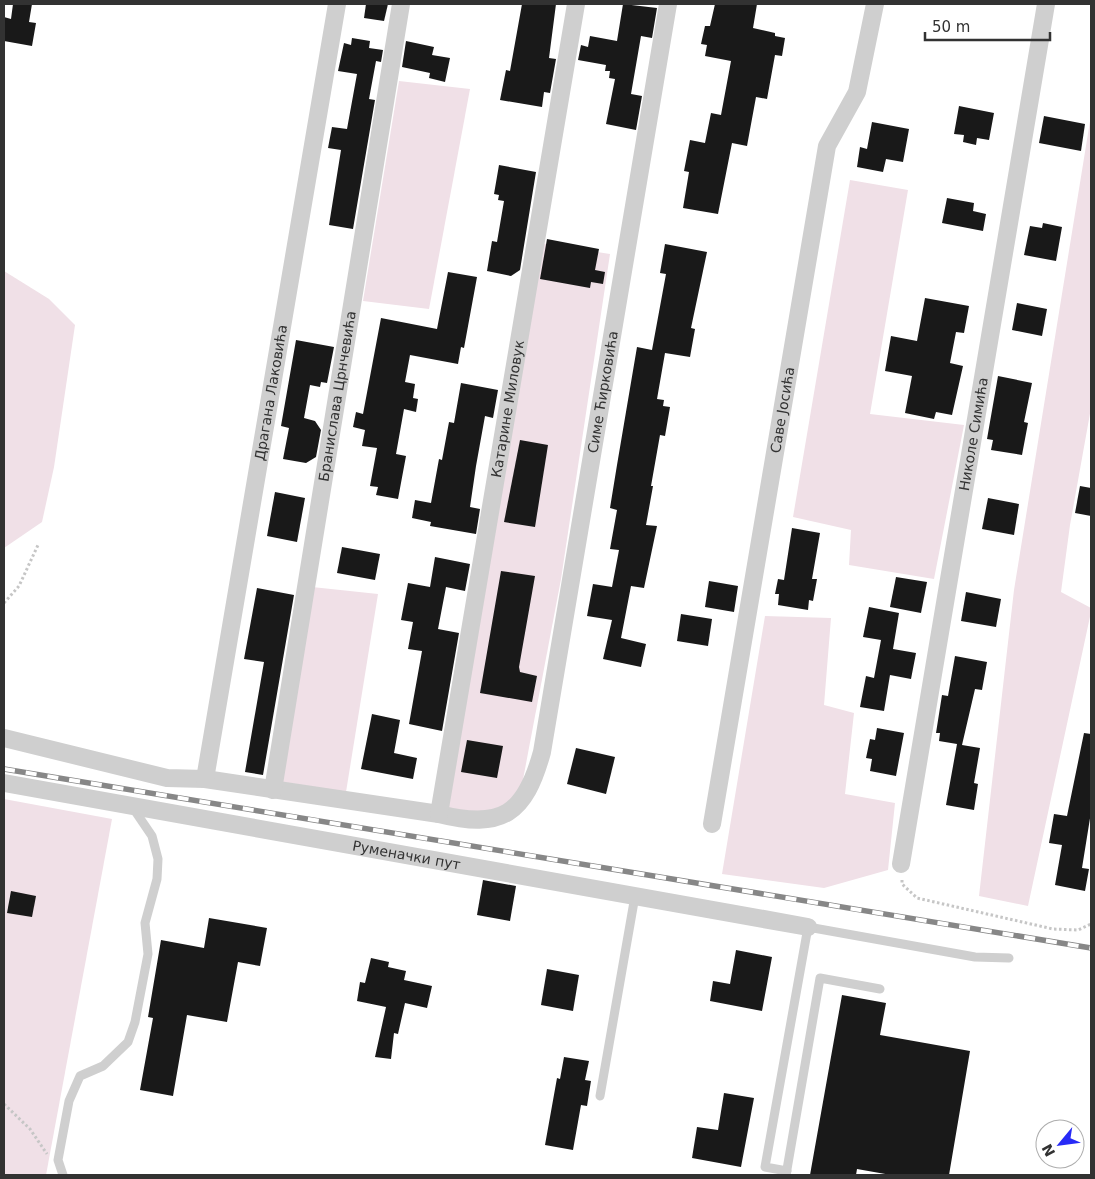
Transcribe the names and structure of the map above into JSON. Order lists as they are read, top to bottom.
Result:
{
  "streets": {
    "street": [
      "Драгана Лаковића",
      "Симе Ћирковића",
      "Бранислава Црнчевића",
      "Катарине Миловук",
      "Саве Јосића",
      "Николе Симића",
      "Руменачки пут"
    ]
  },
  "crossings": [
    ["Драгана Лаковића", "Симе Ћирковића"],
    ["Симе Ћирковића", "Бранислава Црнчевића"],
    ["Симе Ћирковића", "Катарине Миловук"]
  ],
  "scale_bar": "50 m",
  "north": "bottom left"
}
